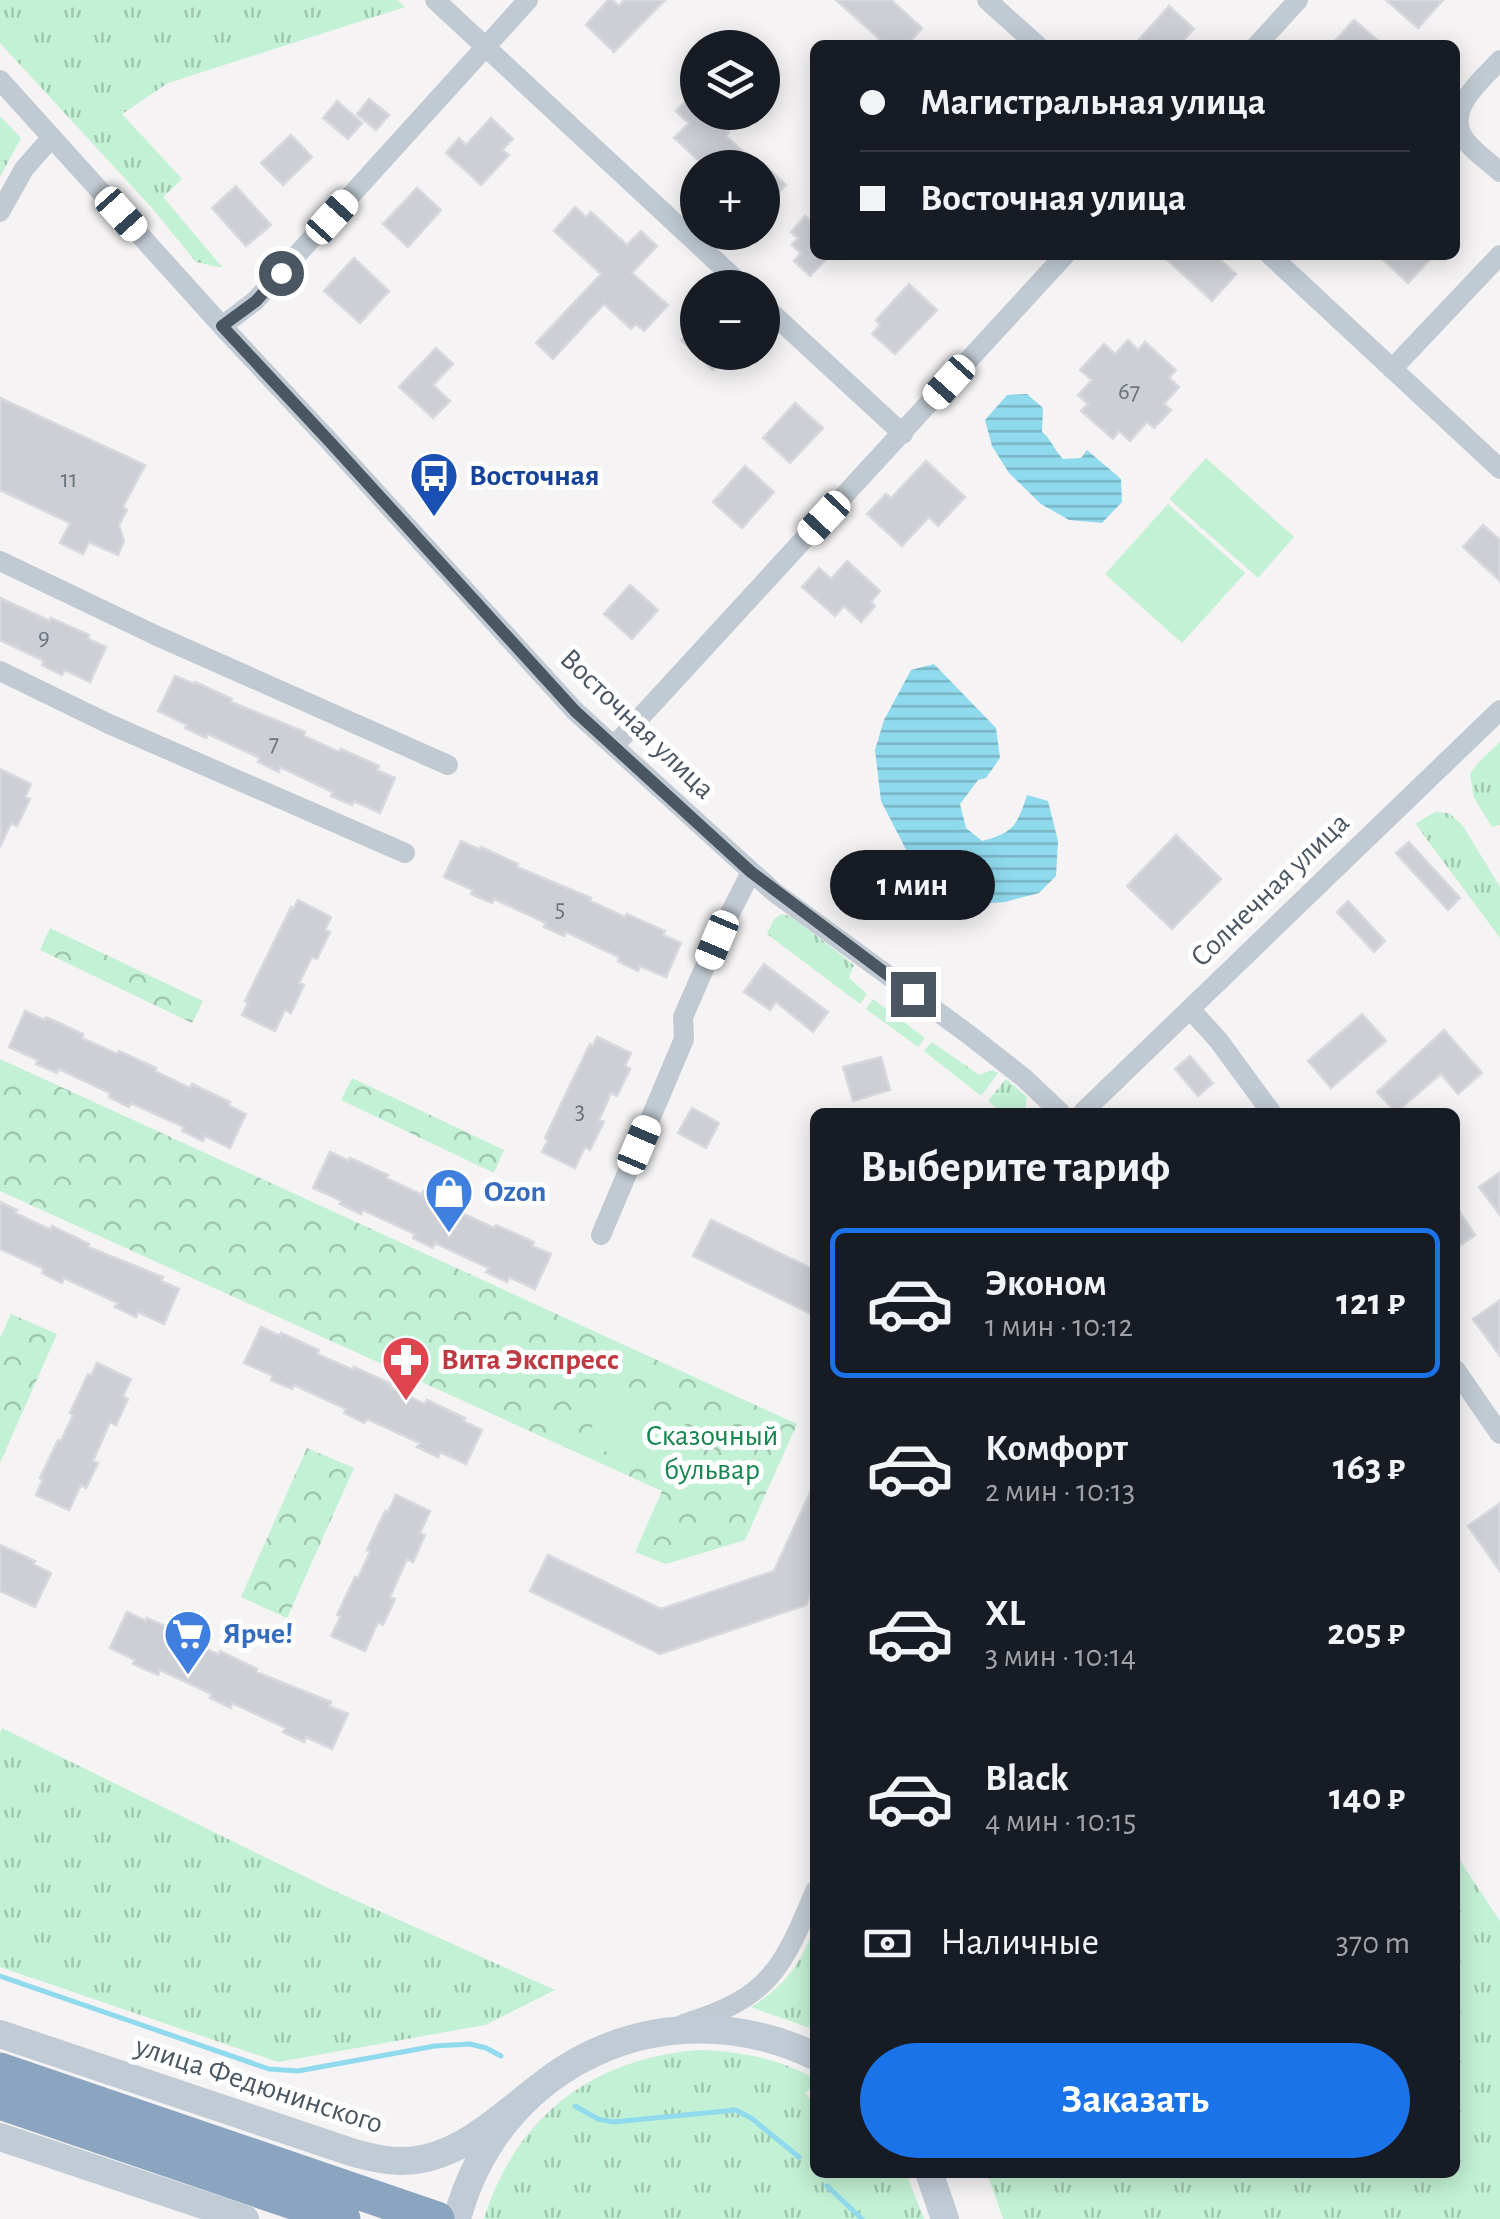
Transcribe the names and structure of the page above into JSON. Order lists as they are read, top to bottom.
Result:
{
  "streets": {
    "main road": ["улица Федюнинского"],
    "street": ["Восточная улица", "Солнечная улица"]
  },
  "parks": ["Сказочный бульвар"],
  "places": {
    "bus stop": ["Восточная"],
    "shop": ["Ozon"],
    "pharmacy": ["Вита Экспресс"],
    "supermarket": ["Ярче!"]
  },
  "house_numbers": [
    "67",
    "11",
    "9",
    "7",
    "5",
    "3"
  ],
  "page": {
    "map_buttons": ["+", "−"],
    "banner": ["Магистральная улица", "Восточная улица"],
    "bubble": "1 мин",
    "heading": "Выберите тариф",
    "list": [
      {
        "name": "Эконом",
        "note": "1 мин · 10:12",
        "value": "121 ₽"
      },
      {
        "name": "Комфорт",
        "note": "2 мин · 10:13",
        "value": "163 ₽"
      },
      {
        "name": "XL",
        "note": "3 мин · 10:14",
        "value": "205 ₽"
      },
      {
        "name": "Black",
        "note": "4 мин · 10:15",
        "value": "140 ₽"
      }
    ],
    "pay": ["Наличные", "370 m"],
    "buttons": "Заказать"
  }
}
